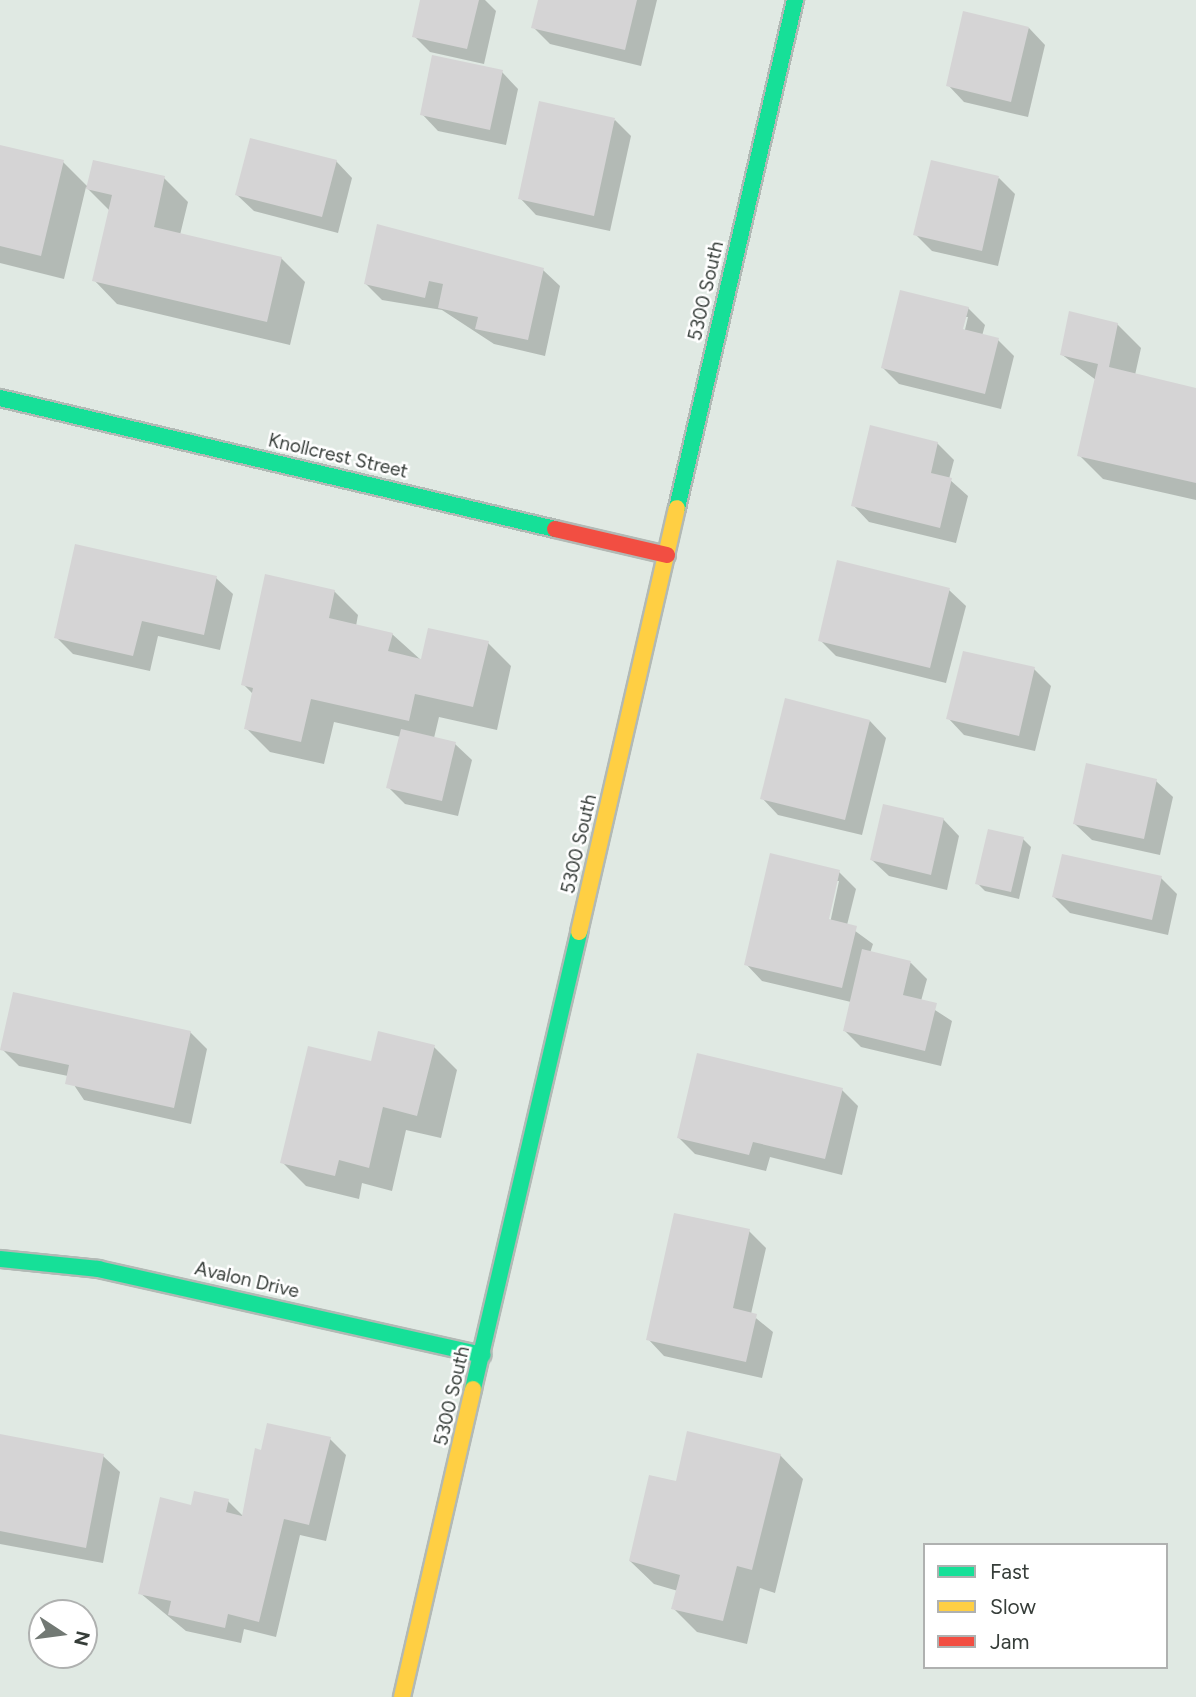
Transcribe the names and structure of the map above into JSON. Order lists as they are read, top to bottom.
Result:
{
  "streets": {
    "main road": ["5300 South", "Knollcrest Street", "Avalon Drive"]
  },
  "crossings": [
    ["5300 South", "Knollcrest Street"],
    ["5300 South", "Avalon Drive"]
  ],
  "legend": ["Fast", "Slow", "Jam"],
  "north": "right"
}
